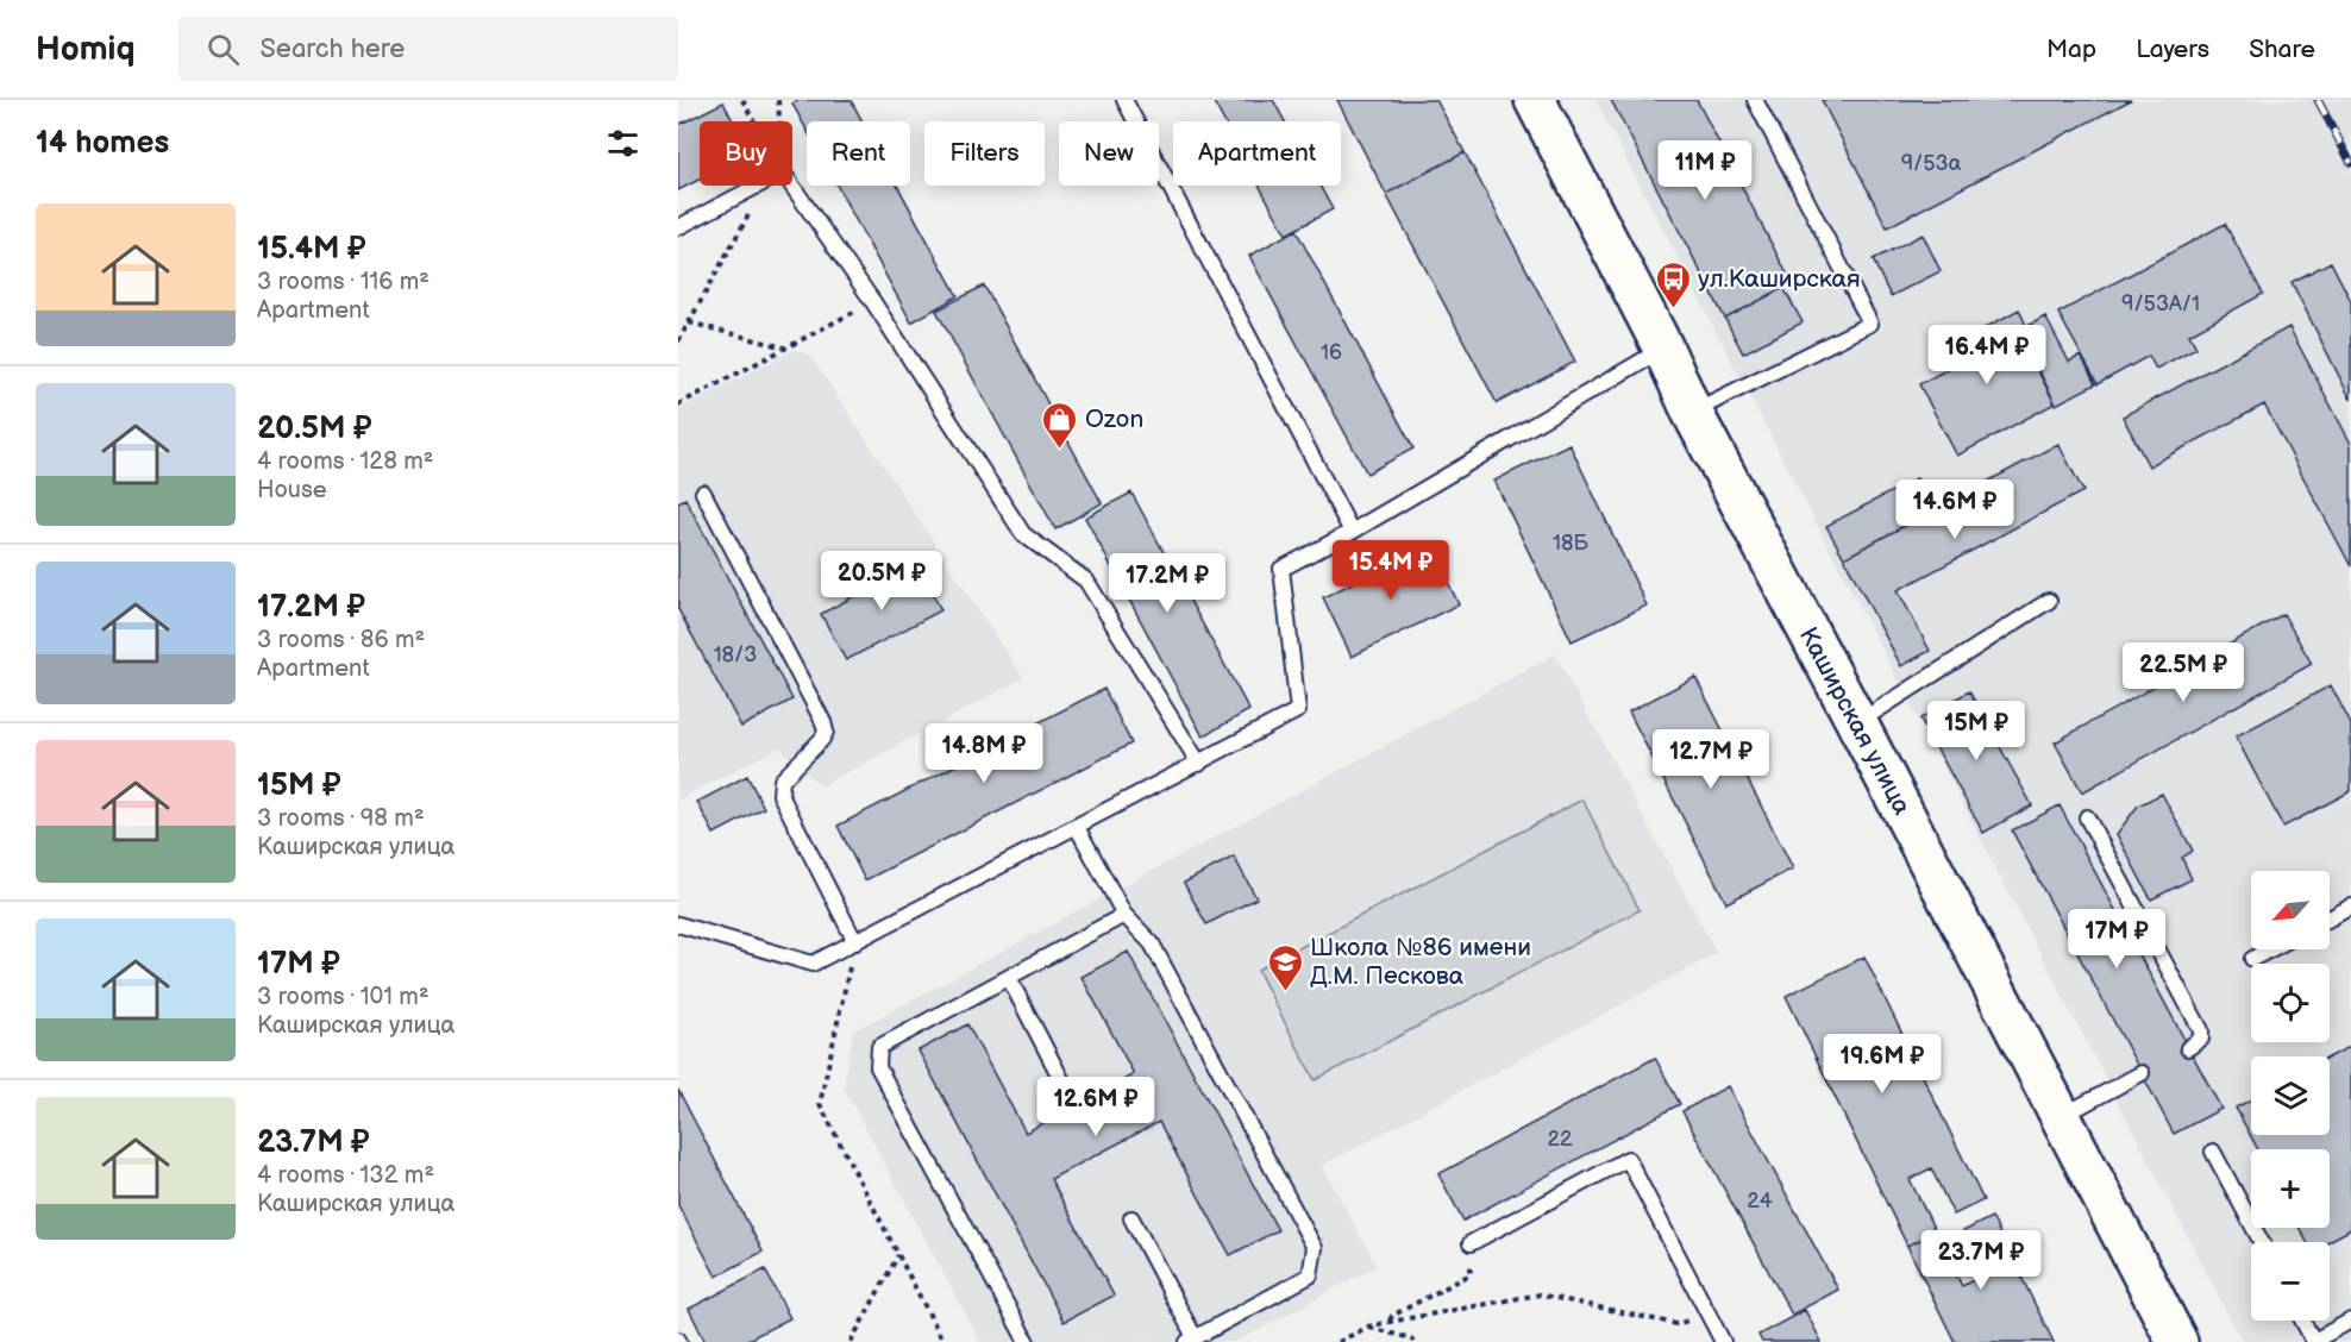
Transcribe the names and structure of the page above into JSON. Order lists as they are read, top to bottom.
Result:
{
  "streets": {
    "main road": ["Каширская улица"]
  },
  "places": {
    "bus stop": ["ул.Каширская"],
    "shop": ["Ozon"],
    "school or university": ["Школа №86 имени Д.М. Пескова"]
  },
  "house_numbers": [
    "9/53а",
    "9/53А/1",
    "16",
    "18Б",
    "18/3",
    "22",
    "24"
  ],
  "north": "bottom left",
  "page": {
    "header": "Homiq",
    "search": "Search here",
    "nav": ["Map", "Layers", "Share"],
    "heading": "14 homes",
    "chip": [
      "Buy",
      "Rent",
      "Filters",
      "New",
      "Apartment"
    ],
    "price": [
      "11M ₽",
      "16.4M ₽",
      "14.6M ₽",
      "15.4M ₽",
      "20.5M ₽",
      "17.2M ₽",
      "22.5M ₽",
      "15M ₽",
      "14.8M ₽",
      "12.7M ₽",
      "17M ₽",
      "19.6M ₽",
      "12.6M ₽",
      "23.7M ₽"
    ],
    "list": [
      {
        "name": "15.4M ₽",
        "note": "3 rooms · 116 m² · Apartment"
      },
      {
        "name": "20.5M ₽",
        "note": "4 rooms · 128 m² · House"
      },
      {
        "name": "17.2M ₽",
        "note": "3 rooms · 86 m² · Apartment"
      },
      {
        "name": "15M ₽",
        "note": "3 rooms · 98 m² · Каширская улица"
      },
      {
        "name": "17M ₽",
        "note": "3 rooms · 101 m² · Каширская улица"
      },
      {
        "name": "23.7M ₽",
        "note": "4 rooms · 132 m² · Каширская улица"
      }
    ],
    "map_buttons": ["+", "−"]
  }
}
